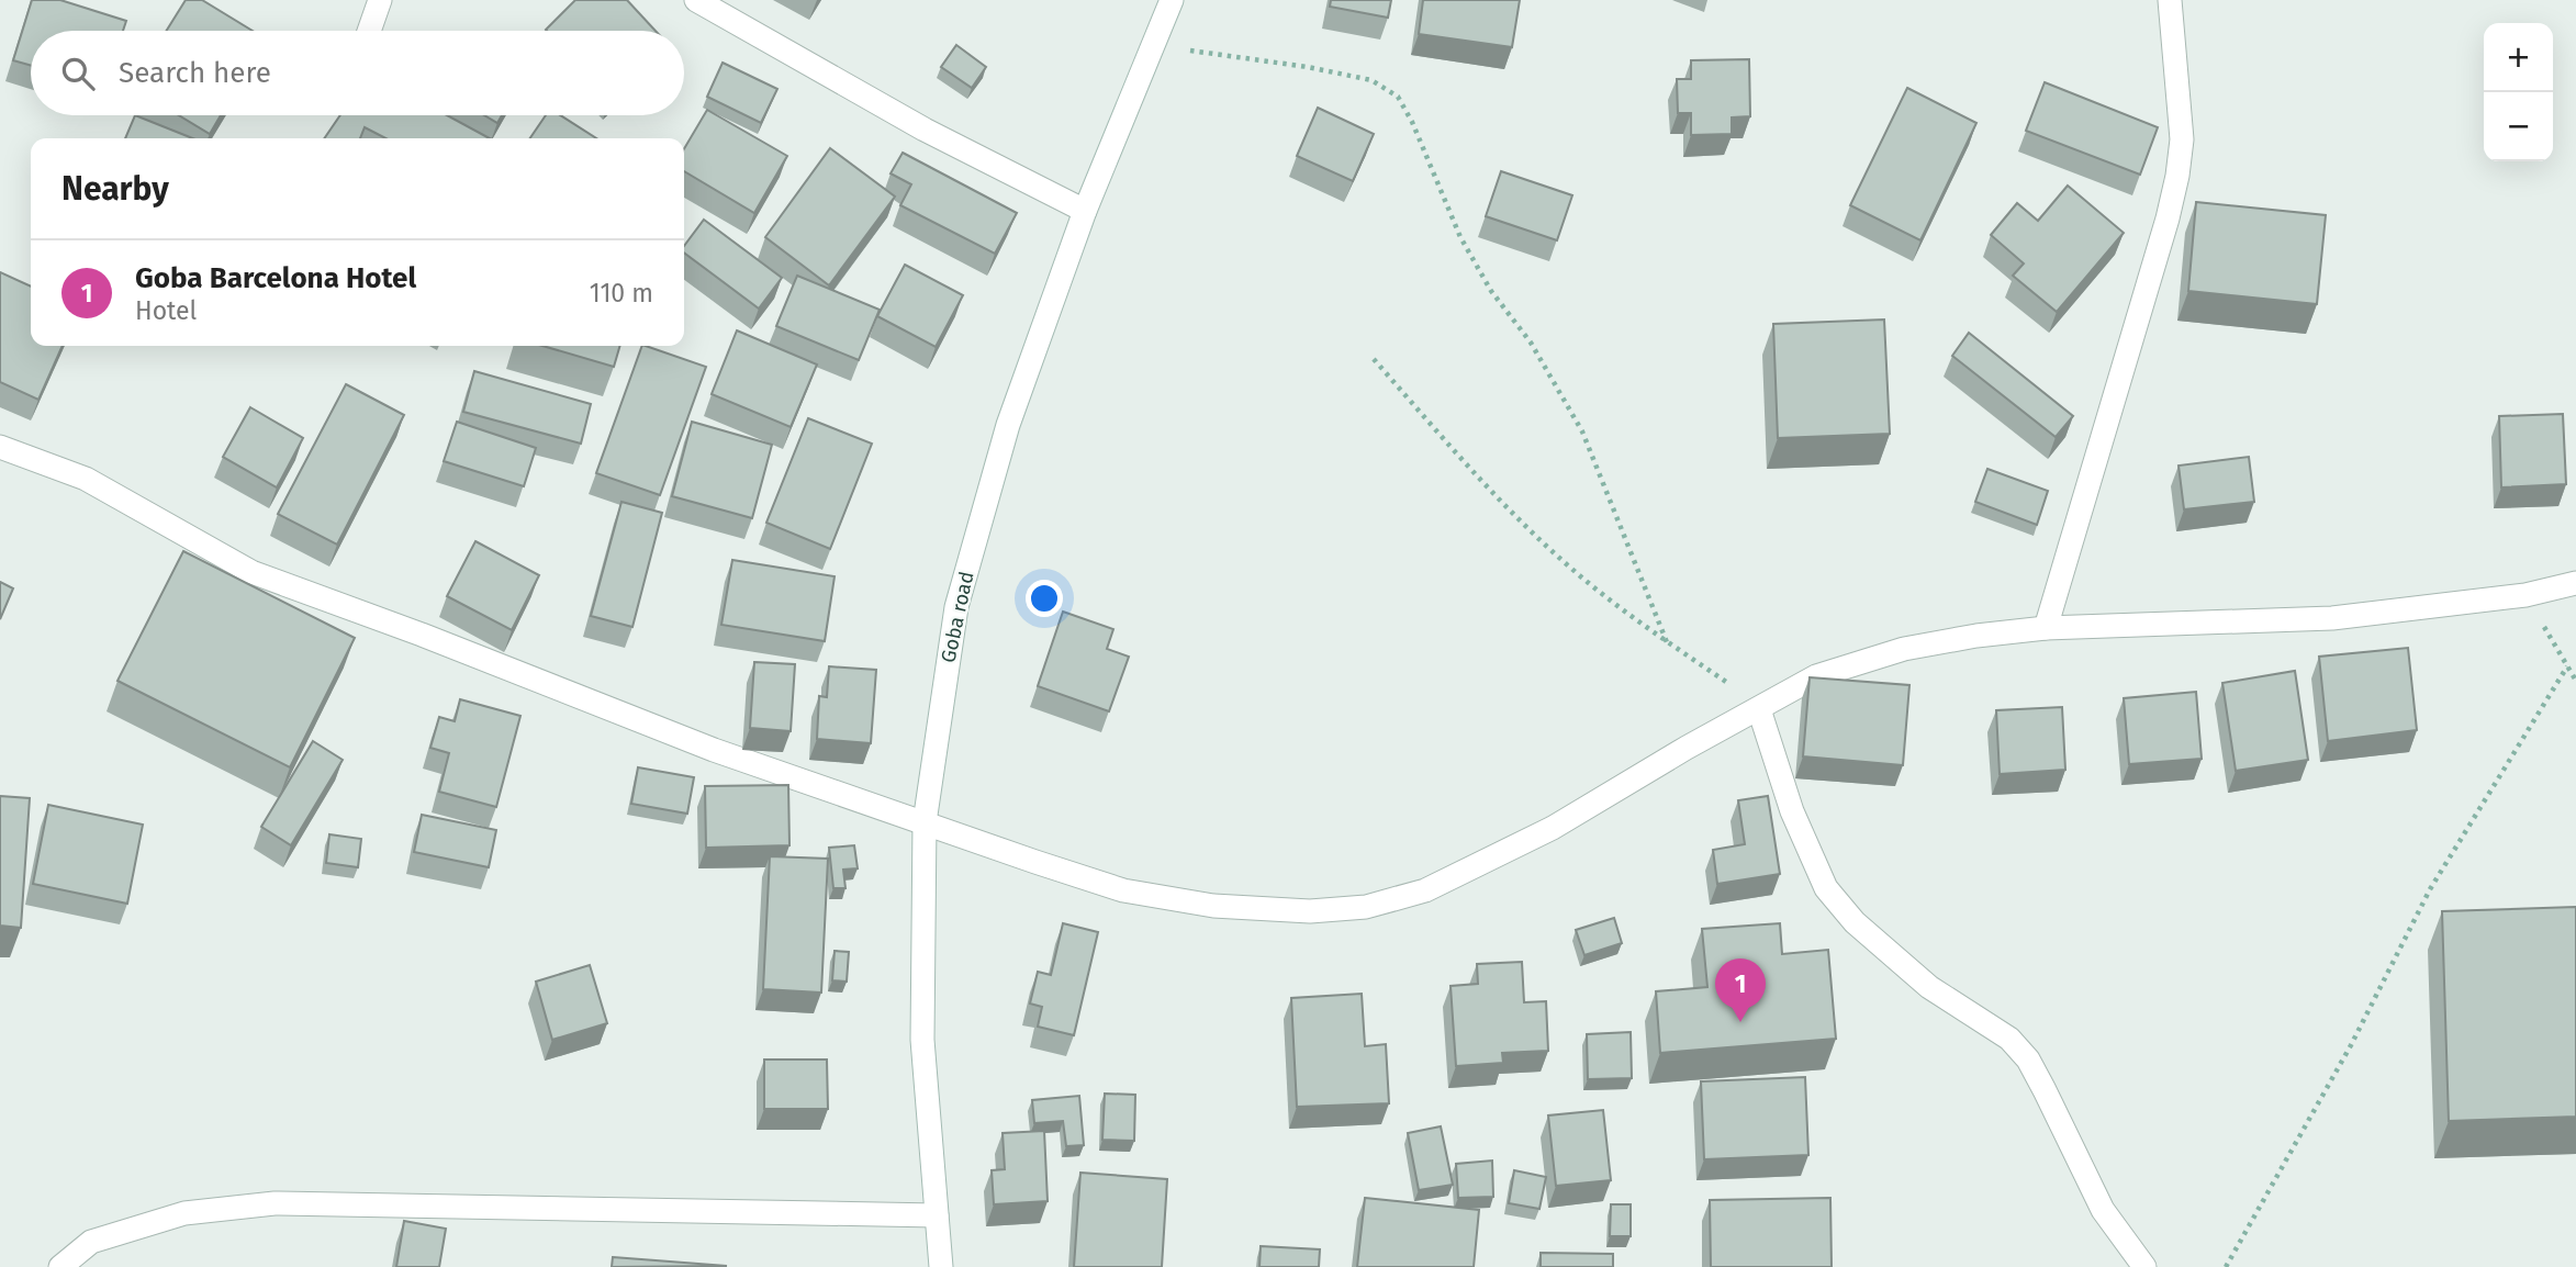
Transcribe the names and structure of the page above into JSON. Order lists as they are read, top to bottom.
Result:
{
  "streets": {
    "street": ["Goba road"]
  },
  "page": {
    "map_buttons": ["+", "−"],
    "search": "Search here",
    "heading": "Nearby",
    "list": [
      {
        "mark": "1",
        "name": "Goba Barcelona Hotel",
        "note": "Hotel",
        "value": "110 m"
      }
    ],
    "pins": "1"
  }
}
